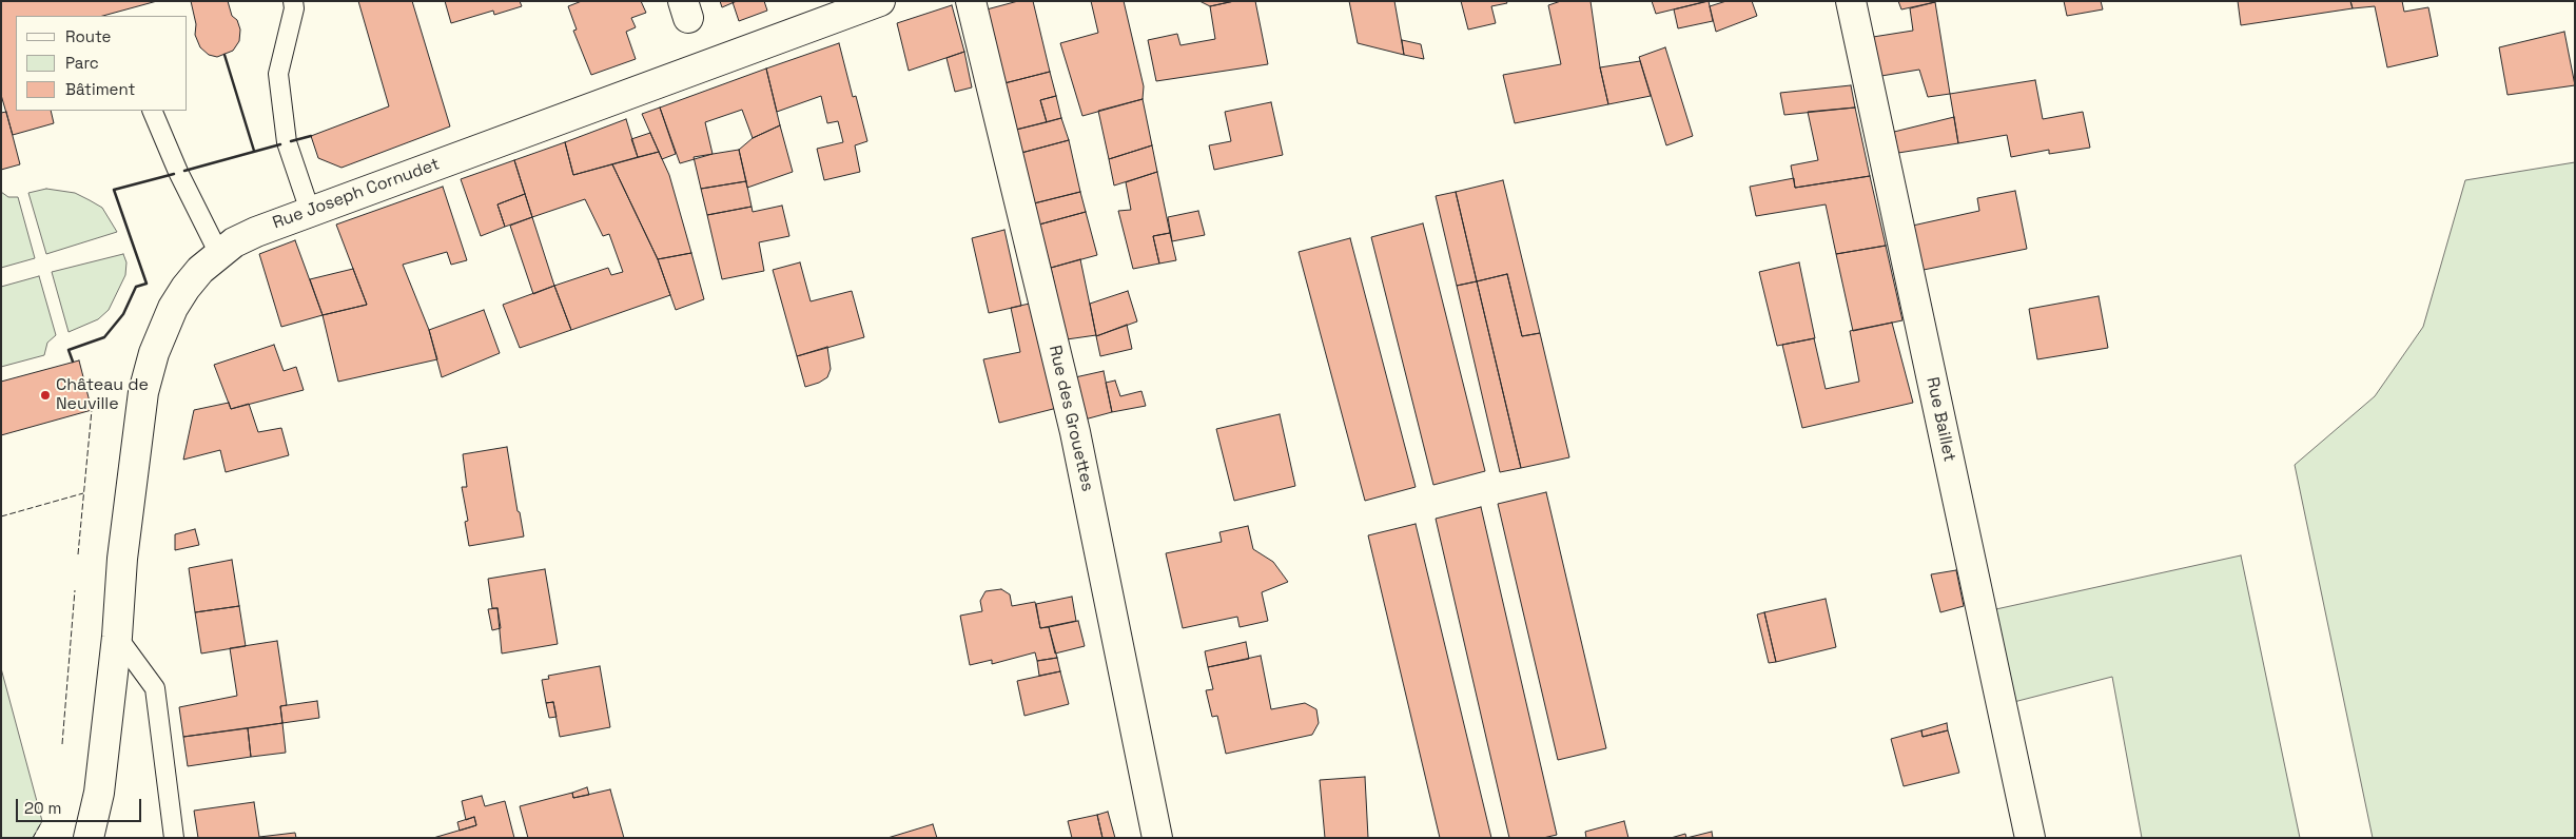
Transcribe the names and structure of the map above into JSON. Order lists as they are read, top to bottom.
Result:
{
  "streets": {
    "street": ["Rue Joseph Cornudet", "Rue des Grouettes", "Rue Baillet"]
  },
  "places": ["Château de Neuville"],
  "legend": ["Route", "Parc", "Bâtiment"],
  "scale_bar": "20 m"
}
